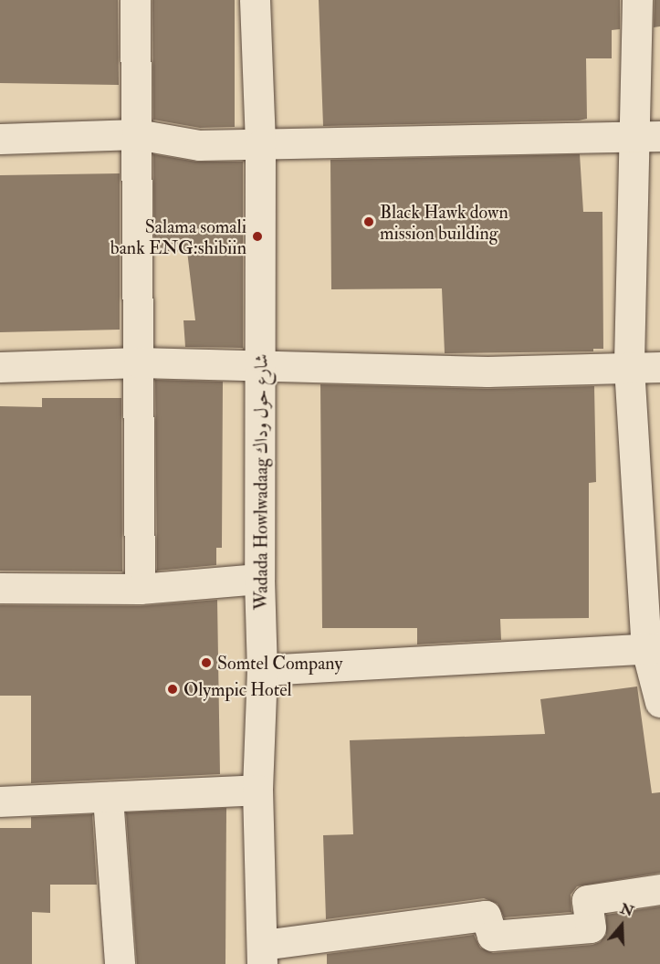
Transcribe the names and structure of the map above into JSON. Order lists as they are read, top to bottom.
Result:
{
  "streets": {
    "street": ["Wadada Howlwadaag شارع حول وداك"]
  },
  "places": [
    "Black Hawk down mission building",
    "Salama somali bank ENG:shibiin",
    "Somtel Company",
    "Olympic Hotel"
  ],
  "north": "top"
}
